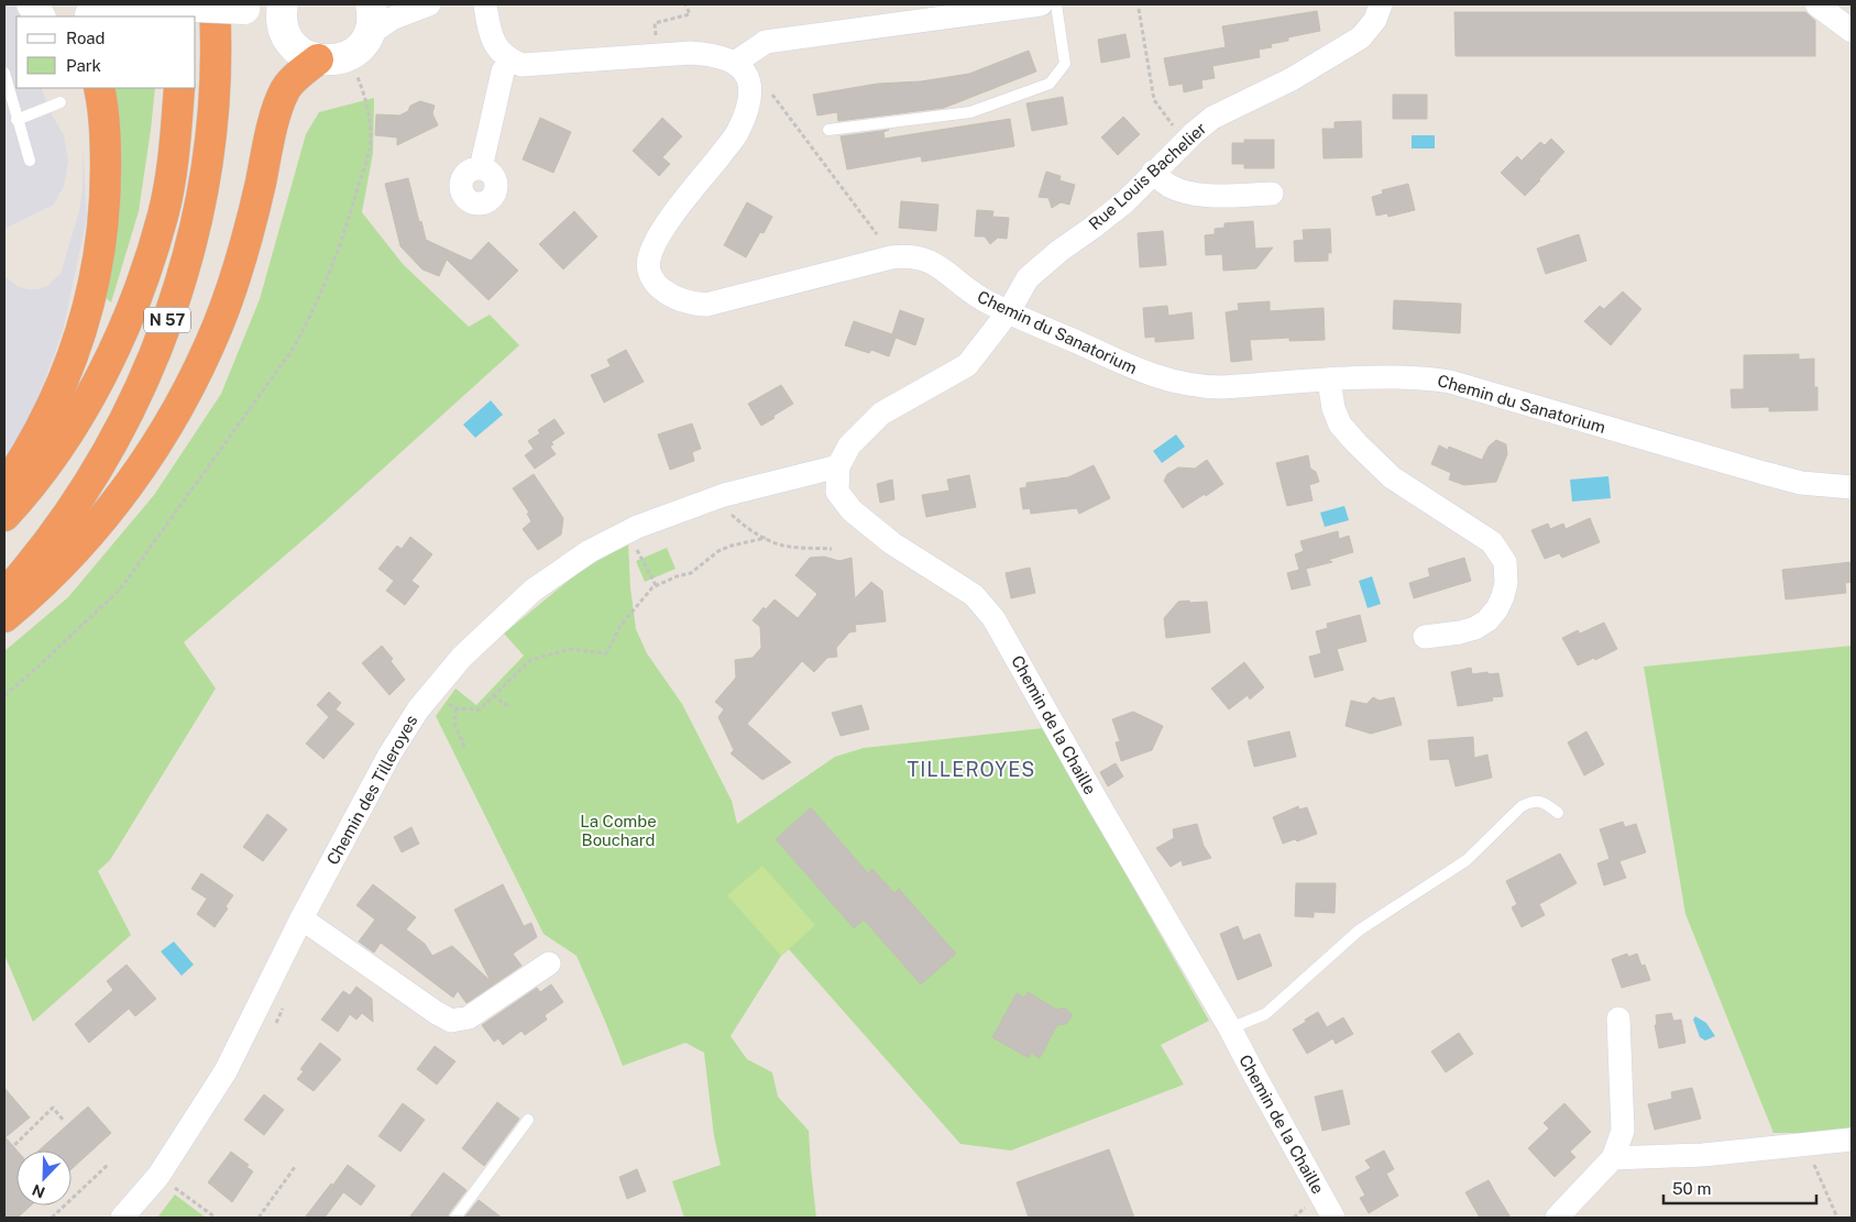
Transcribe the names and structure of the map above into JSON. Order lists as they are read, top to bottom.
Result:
{
  "streets": {
    "highway": ["N 57"],
    "street": [
      "Rue Louis Bachelier",
      "Chemin du Sanatorium",
      "Chemin de la Chaille",
      "Chemin des Tilleroyes"
    ]
  },
  "crossings": [
    ["Rue Louis Bachelier", "Chemin du Sanatorium"],
    ["Chemin de la Chaille", "Chemin des Tilleroyes"]
  ],
  "districts": ["TILLEROYES"],
  "parks": ["La Combe Bouchard"],
  "legend": ["Road", "Park"],
  "scale_bar": "50 m",
  "north": "bottom left"
}
